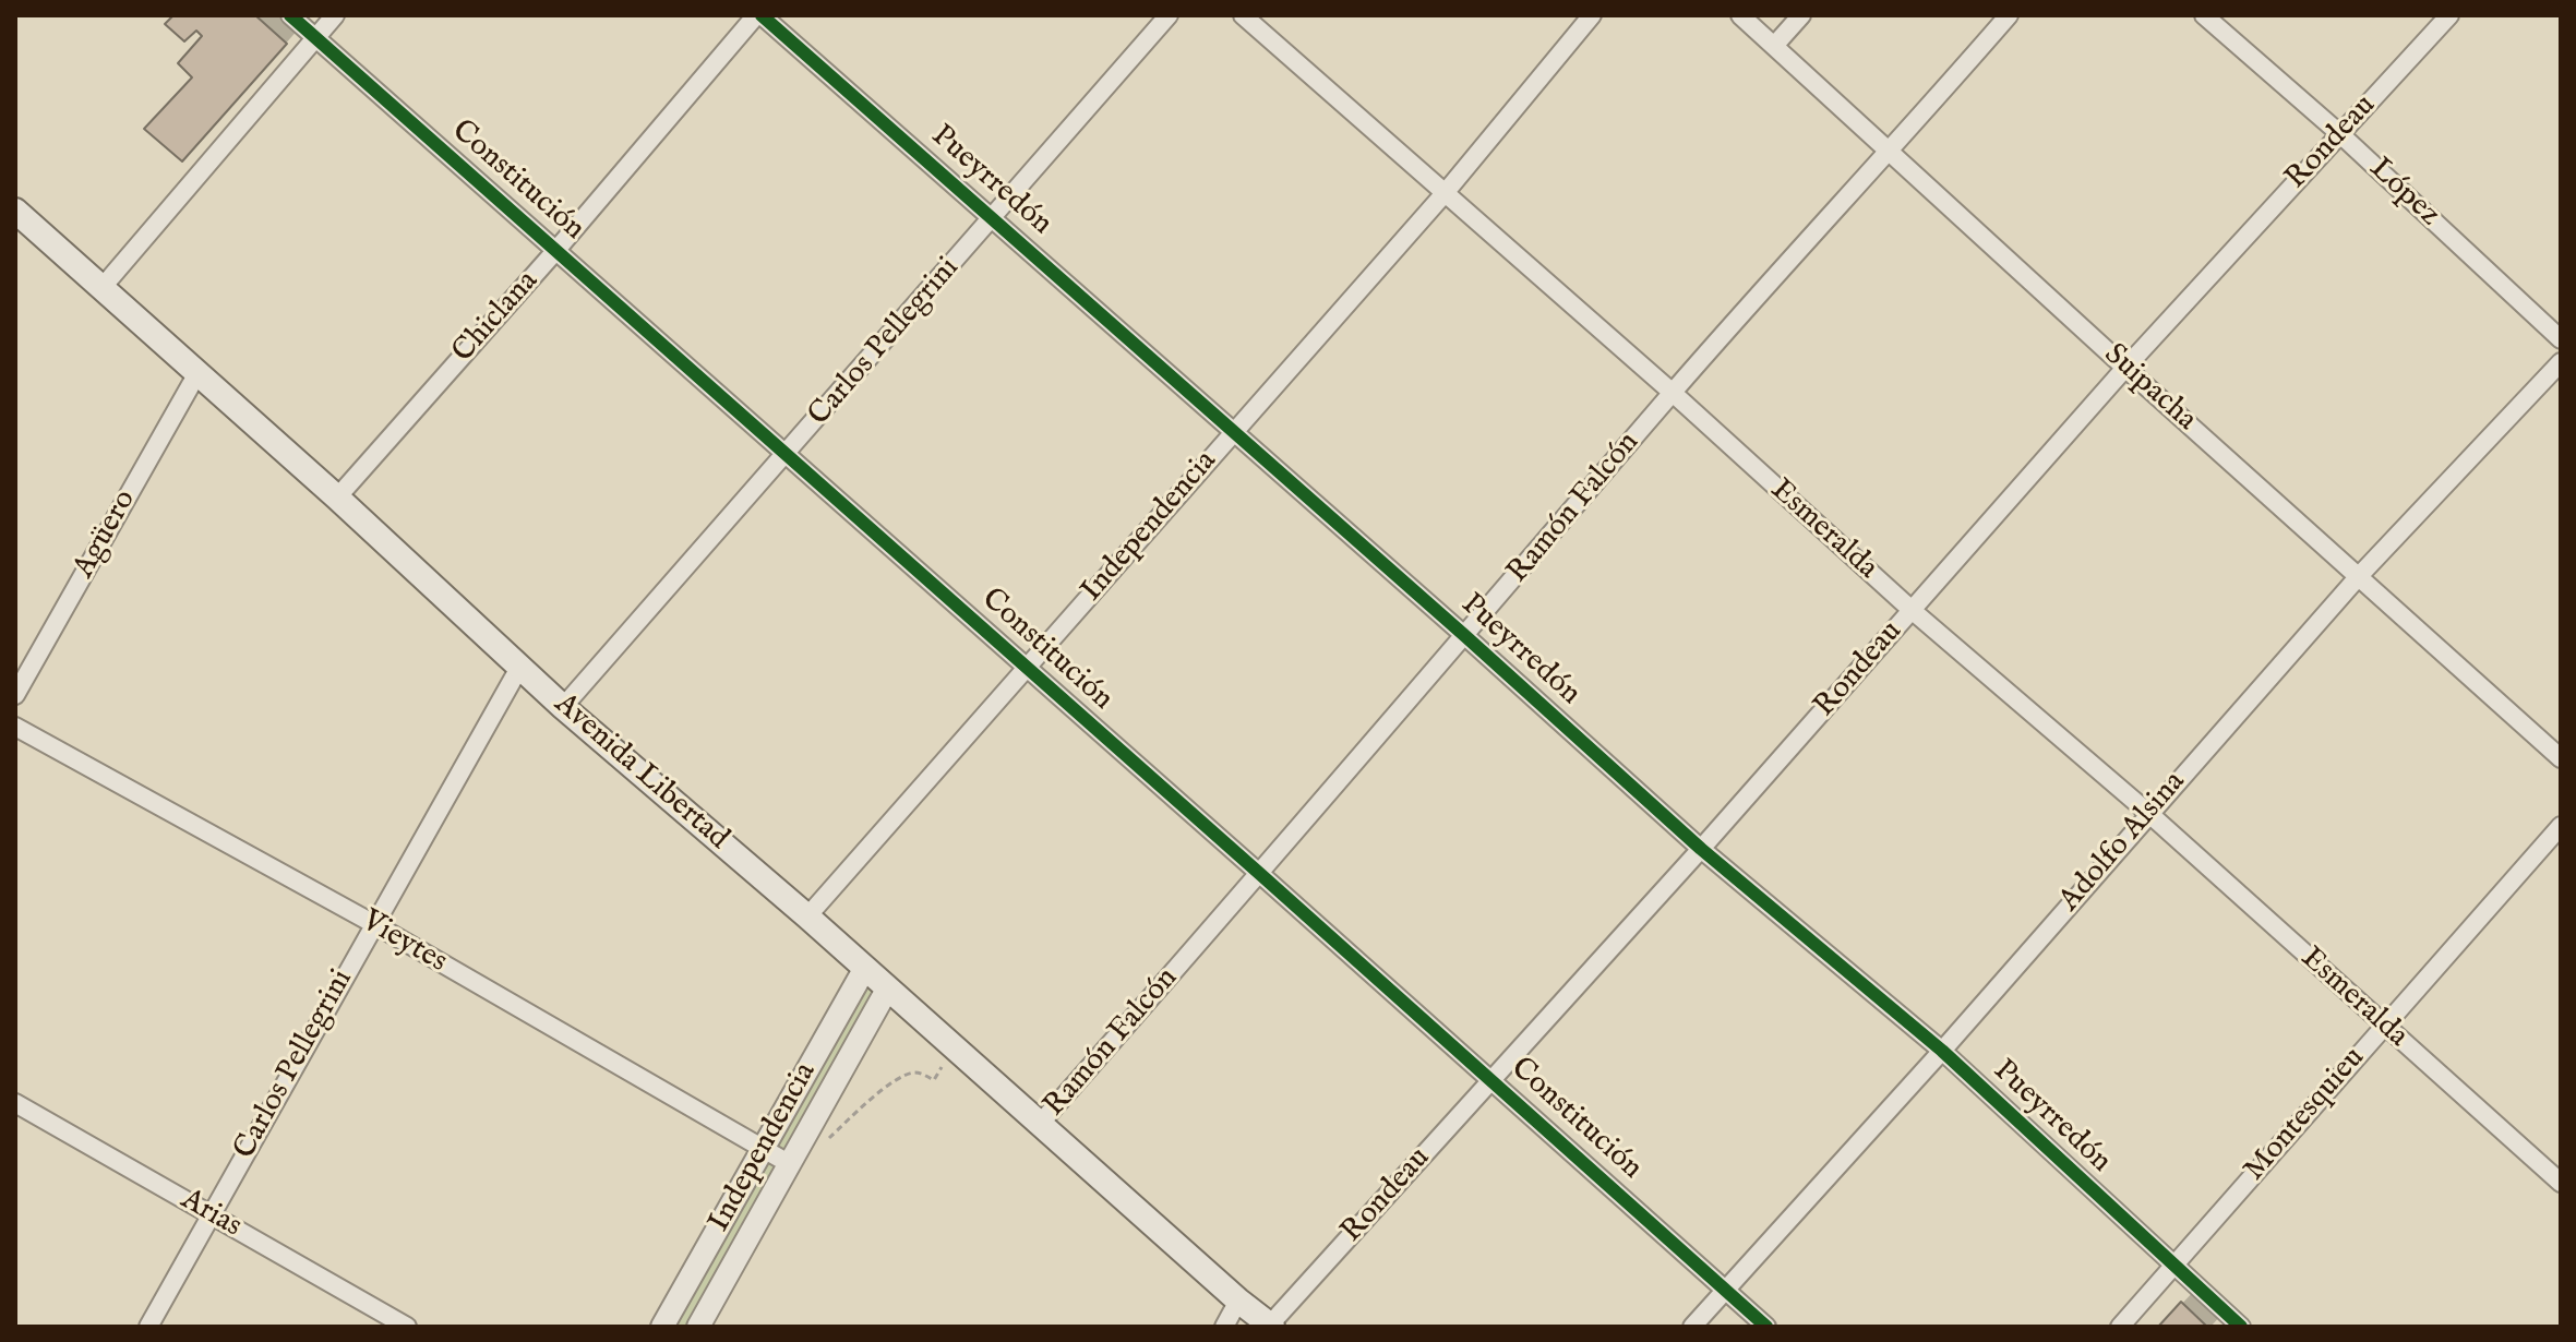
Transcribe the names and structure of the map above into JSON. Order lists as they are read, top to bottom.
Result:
{
  "streets": {
    "main road": ["Avenida Libertad"],
    "street": [
      "Rondeau",
      "Constitución",
      "Pueyrredón",
      "López",
      "Chiclana",
      "Carlos Pellegrini",
      "Suipacha",
      "Ramón Falcón",
      "Independencia",
      "Esmeralda",
      "Agüero",
      "Adolfo Alsina",
      "Vieytes",
      "Montesquieu",
      "Arias"
    ]
  },
  "crossings": [
    ["Rondeau", "Constitución"],
    ["Rondeau", "Pueyrredón"],
    ["Rondeau", "López"],
    ["Rondeau", "Suipacha"],
    ["Rondeau", "Esmeralda"],
    ["Rondeau", "Avenida Libertad"],
    ["Constitución", "Chiclana"],
    ["Constitución", "Carlos Pellegrini"],
    ["Constitución", "Ramón Falcón"],
    ["Constitución", "Independencia"],
    ["Constitución", "Adolfo Alsina"],
    ["Pueyrredón", "Chiclana"],
    ["Pueyrredón", "Carlos Pellegrini"],
    ["Pueyrredón", "Ramón Falcón"],
    ["Pueyrredón", "Independencia"],
    ["Pueyrredón", "Adolfo Alsina"],
    ["Pueyrredón", "Montesquieu"],
    ["Chiclana", "Avenida Libertad"],
    ["Carlos Pellegrini", "Avenida Libertad"],
    ["Carlos Pellegrini", "Vieytes"],
    ["Carlos Pellegrini", "Arias"],
    ["Suipacha", "Ramón Falcón"],
    ["Suipacha", "Adolfo Alsina"],
    ["Ramón Falcón", "Esmeralda"],
    ["Ramón Falcón", "Avenida Libertad"],
    ["Independencia", "Esmeralda"],
    ["Independencia", "Avenida Libertad"],
    ["Independencia", "Vieytes"],
    ["Esmeralda", "Adolfo Alsina"],
    ["Esmeralda", "Montesquieu"],
    ["Agüero", "Avenida Libertad"]
  ]
}
